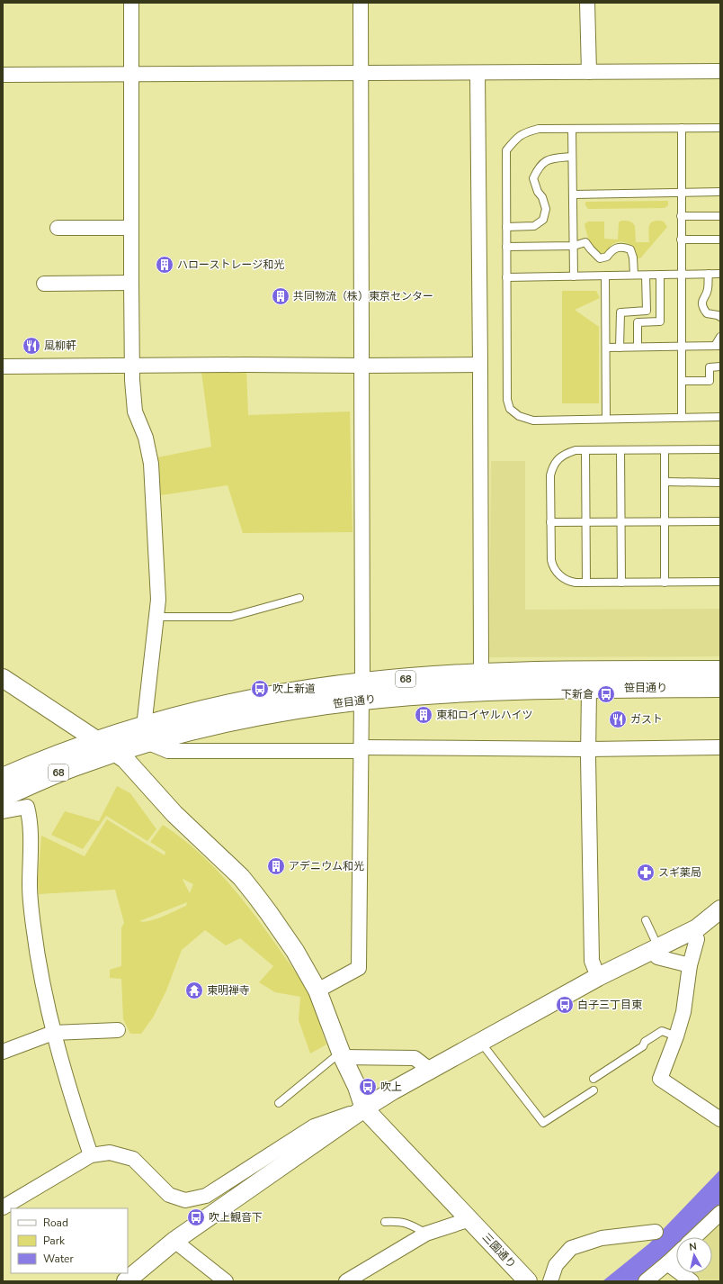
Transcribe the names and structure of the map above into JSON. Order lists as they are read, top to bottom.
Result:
{
  "streets": {
    "main road": ["68", "笹目通り"],
    "street": ["三園通り"]
  },
  "places": {
    "building": [
      "ハローストレージ和光",
      "共同物流（株）東京センター",
      "東和ロイヤルハイツ",
      "アデニウム和光"
    ],
    "restaurant": ["風柳軒", "ガスト"],
    "bus stop": [
      "吹上新道",
      "下新倉",
      "白子三丁目東",
      "吹上",
      "吹上観音下"
    ],
    "pharmacy": ["スギ薬局"],
    "temple": ["東明禅寺"]
  },
  "legend": ["Road", "Park", "Water"],
  "north": "top"
}
